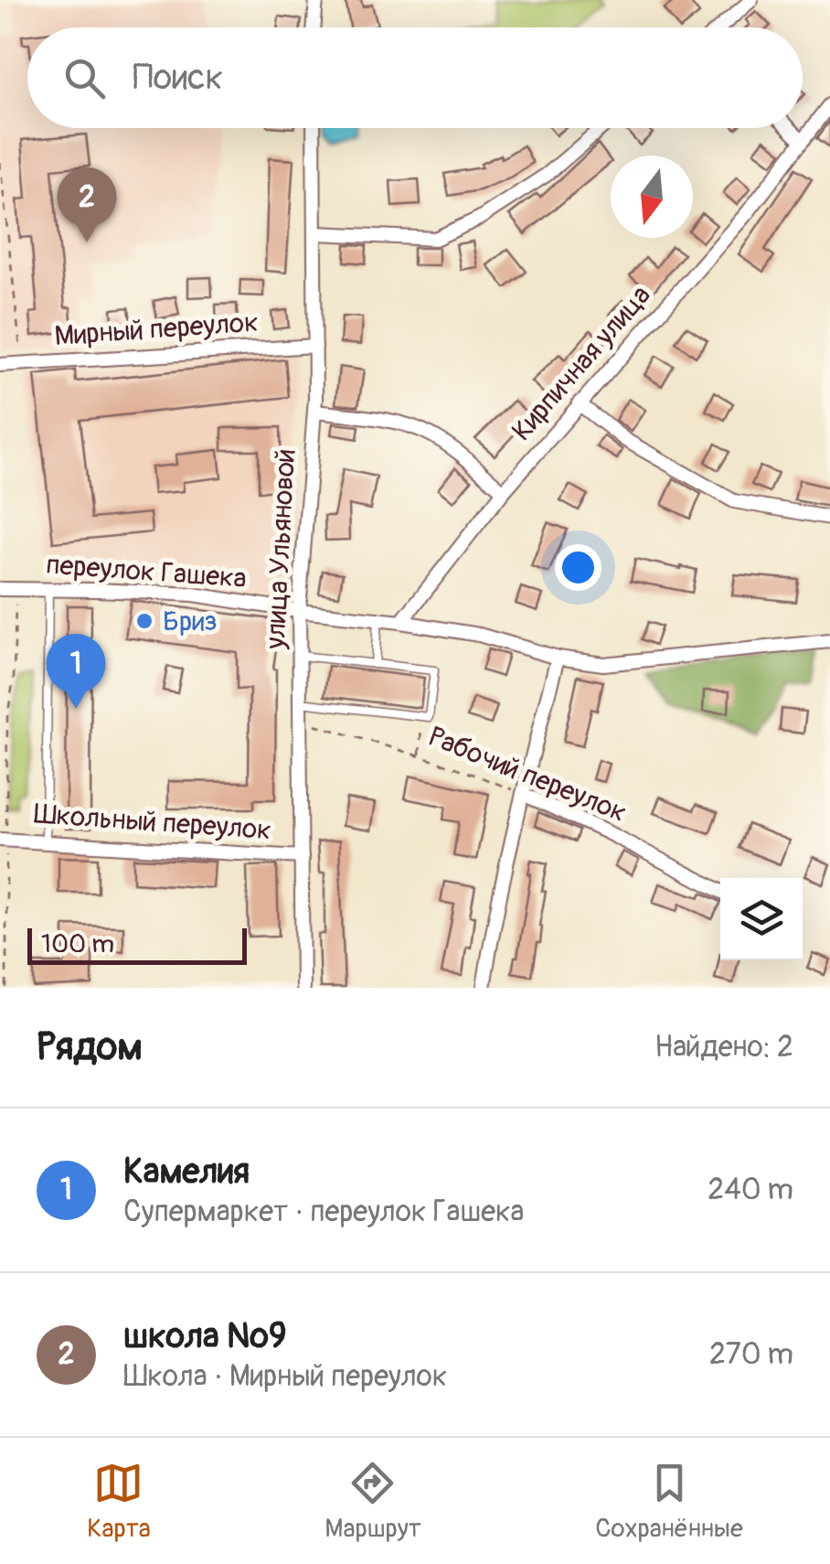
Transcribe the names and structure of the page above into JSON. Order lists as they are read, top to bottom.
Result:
{
  "streets": {
    "street": [
      "Мирный переулок",
      "Кирпичная улица",
      "улица Ульяновой",
      "переулок Гашека",
      "Рабочий переулок",
      "Школьный переулок"
    ]
  },
  "crossings": [
    ["Мирный переулок", "улица Ульяновой"],
    ["Кирпичная улица", "переулок Гашека"],
    ["улица Ульяновой", "переулок Гашека"],
    ["улица Ульяновой", "Рабочий переулок"],
    ["улица Ульяновой", "Школьный переулок"]
  ],
  "places": ["Бриз"],
  "scale_bar": "100 m",
  "north": "bottom",
  "page": {
    "search": "Поиск",
    "pins": ["2", "1"],
    "scale": "100 m",
    "heading": ["Рядом", "Найдено: 2"],
    "list": [
      {
        "mark": "1",
        "name": "Камелия",
        "note": "Супермаркет · переулок Гашека",
        "value": "240 m"
      },
      {
        "mark": "2",
        "name": "школа №9",
        "note": "Школа · Мирный переулок",
        "value": "270 m"
      }
    ],
    "nav": ["Карта", "Маршрут", "Сохранённые"]
  }
}
